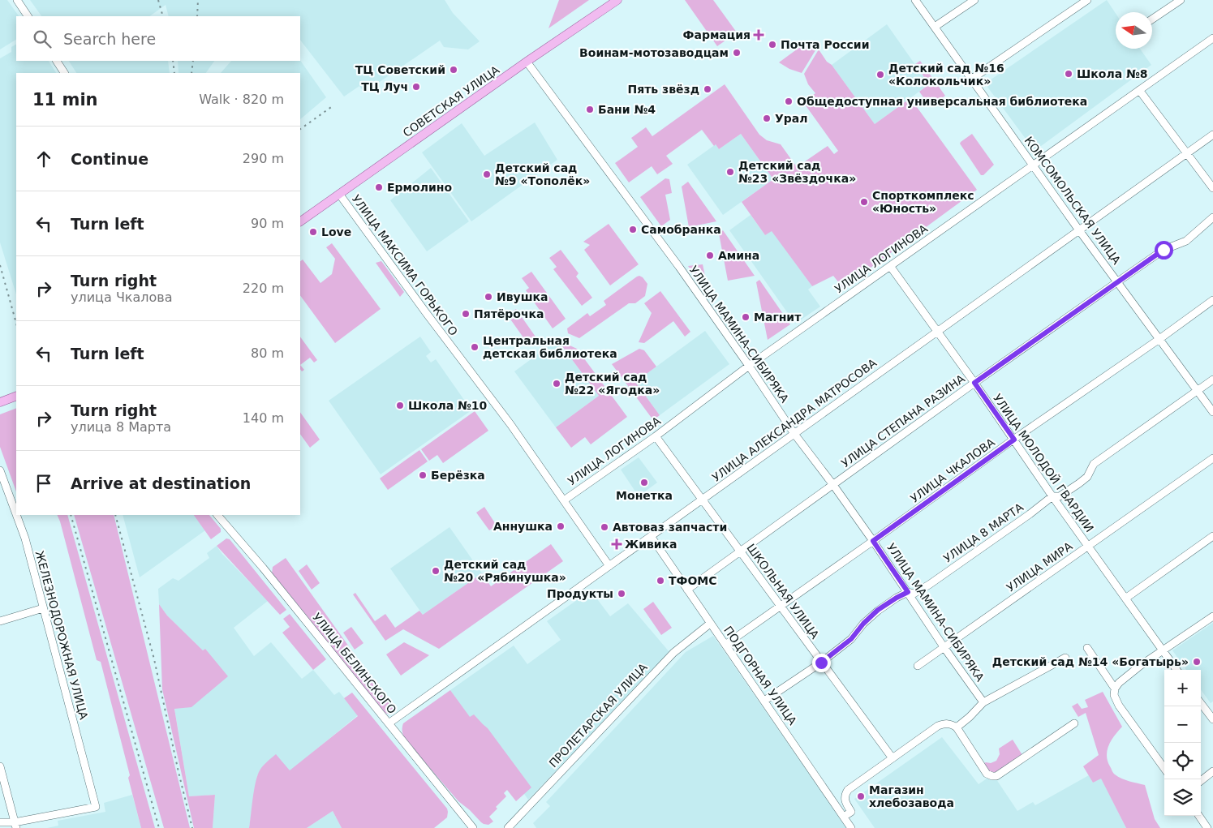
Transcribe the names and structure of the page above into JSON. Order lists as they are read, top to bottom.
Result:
{
  "streets": {
    "main road": ["СОВЕТСКАЯ УЛИЦА"],
    "street": [
      "КОМСОМОЛЬСКАЯ УЛИЦА",
      "УЛИЦА ЛОГИНОВА",
      "УЛИЦА МАКСИМА ГОРЬКОГО",
      "УЛИЦА МАМИНА-СИБИРЯКА",
      "УЛИЦА АЛЕКСАНДРА МАТРОСОВА",
      "УЛИЦА СТЕПАНА РАЗИНА",
      "УЛИЦА МОЛОДОЙ ГВАРДИИ",
      "УЛИЦА ЧКАЛОВА",
      "УЛИЦА 8 МАРТА",
      "УЛИЦА МИРА",
      "ШКОЛЬНАЯ УЛИЦА",
      "ЖЕЛЕЗНОДОРОЖНАЯ УЛИЦА",
      "УЛИЦА БЕЛИНСКОГО",
      "ПОДГОРНАЯ УЛИЦА",
      "ПРОЛЕТАРСКАЯ УЛИЦА"
    ]
  },
  "crossings": [
    ["СОВЕТСКАЯ УЛИЦА", "УЛИЦА МАКСИМА ГОРЬКОГО"],
    ["СОВЕТСКАЯ УЛИЦА", "УЛИЦА МАМИНА-СИБИРЯКА"],
    ["КОМСОМОЛЬСКАЯ УЛИЦА", "УЛИЦА ЛОГИНОВА"],
    ["КОМСОМОЛЬСКАЯ УЛИЦА", "УЛИЦА АЛЕКСАНДРА МАТРОСОВА"],
    ["КОМСОМОЛЬСКАЯ УЛИЦА", "УЛИЦА СТЕПАНА РАЗИНА"],
    ["КОМСОМОЛЬСКАЯ УЛИЦА", "УЛИЦА ЧКАЛОВА"],
    ["КОМСОМОЛЬСКАЯ УЛИЦА", "УЛИЦА 8 МАРТА"],
    ["УЛИЦА ЛОГИНОВА", "УЛИЦА МАКСИМА ГОРЬКОГО"],
    ["УЛИЦА ЛОГИНОВА", "УЛИЦА МАМИНА-СИБИРЯКА"],
    ["УЛИЦА ЛОГИНОВА", "УЛИЦА МОЛОДОЙ ГВАРДИИ"],
    ["УЛИЦА ЛОГИНОВА", "ШКОЛЬНАЯ УЛИЦА"],
    ["УЛИЦА МАКСИМА ГОРЬКОГО", "УЛИЦА АЛЕКСАНДРА МАТРОСОВА"],
    ["УЛИЦА МАМИНА-СИБИРЯКА", "УЛИЦА АЛЕКСАНДРА МАТРОСОВА"],
    ["УЛИЦА МАМИНА-СИБИРЯКА", "УЛИЦА СТЕПАНА РАЗИНА"],
    ["УЛИЦА МАМИНА-СИБИРЯКА", "УЛИЦА ЧКАЛОВА"],
    ["УЛИЦА МАМИНА-СИБИРЯКА", "УЛИЦА 8 МАРТА"],
    ["УЛИЦА МАМИНА-СИБИРЯКА", "УЛИЦА МИРА"],
    ["УЛИЦА АЛЕКСАНДРА МАТРОСОВА", "УЛИЦА МОЛОДОЙ ГВАРДИИ"],
    ["УЛИЦА АЛЕКСАНДРА МАТРОСОВА", "ШКОЛЬНАЯ УЛИЦА"],
    ["УЛИЦА АЛЕКСАНДРА МАТРОСОВА", "УЛИЦА БЕЛИНСКОГО"],
    ["УЛИЦА АЛЕКСАНДРА МАТРОСОВА", "ПОДГОРНАЯ УЛИЦА"],
    ["УЛИЦА СТЕПАНА РАЗИНА", "УЛИЦА МОЛОДОЙ ГВАРДИИ"],
    ["УЛИЦА СТЕПАНА РАЗИНА", "ШКОЛЬНАЯ УЛИЦА"],
    ["УЛИЦА СТЕПАНА РАЗИНА", "ПОДГОРНАЯ УЛИЦА"],
    ["УЛИЦА МОЛОДОЙ ГВАРДИИ", "УЛИЦА ЧКАЛОВА"],
    ["УЛИЦА МОЛОДОЙ ГВАРДИИ", "УЛИЦА 8 МАРТА"],
    ["УЛИЦА МОЛОДОЙ ГВАРДИИ", "УЛИЦА МИРА"],
    ["УЛИЦА ЧКАЛОВА", "ШКОЛЬНАЯ УЛИЦА"],
    ["УЛИЦА ЧКАЛОВА", "ПОДГОРНАЯ УЛИЦА"],
    ["УЛИЦА 8 МАРТА", "ШКОЛЬНАЯ УЛИЦА"],
    ["УЛИЦА 8 МАРТА", "ПОДГОРНАЯ УЛИЦА"],
    ["ПОДГОРНАЯ УЛИЦА", "ПРОЛЕТАРСКАЯ УЛИЦА"]
  ],
  "places": {
    "health": ["Фармация", "Живика"],
    "other": [
      "Почта России",
      "Воинам-мотозаводцам",
      "ТЦ Советский",
      "Школа №8",
      "Детский сад №16 «Колокольчик»",
      "ТЦ Луч",
      "Пять звёзд",
      "Общедоступная универсальная библиотека",
      "Бани №4",
      "Урал",
      "Детский сад №23 «Звёздочка»",
      "Детский сад №9 «Тополёк»",
      "Ермолино",
      "Спорткомплекс «Юность»",
      "Самобранка",
      "Love",
      "Амина",
      "Ивушка",
      "Пятёрочка",
      "Магнит",
      "Центральная детская библиотека",
      "Детский сад №22 «Ягодка»",
      "Школа №10",
      "Берёзка",
      "Монетка",
      "Аннушка",
      "Автоваз запчасти",
      "Детский сад №20 «Рябинушка»",
      "ТФОМС",
      "Продукты",
      "Детский сад №14 «Богатырь»",
      "Магазин хлебозавода"
    ]
  },
  "north": "left",
  "page": {
    "search": "Search here",
    "heading": ["11 min", "Walk · 820 m"],
    "list": [
      ["Continue", "290 m"],
      ["Turn left", "90 m"],
      ["Turn right", "улица Чкалова", "220 m"],
      ["Turn left", "80 m"],
      ["Turn right", "улица 8 Марта", "140 m"],
      "Arrive at destination"
    ],
    "map_buttons": ["+", "−"]
  }
}
